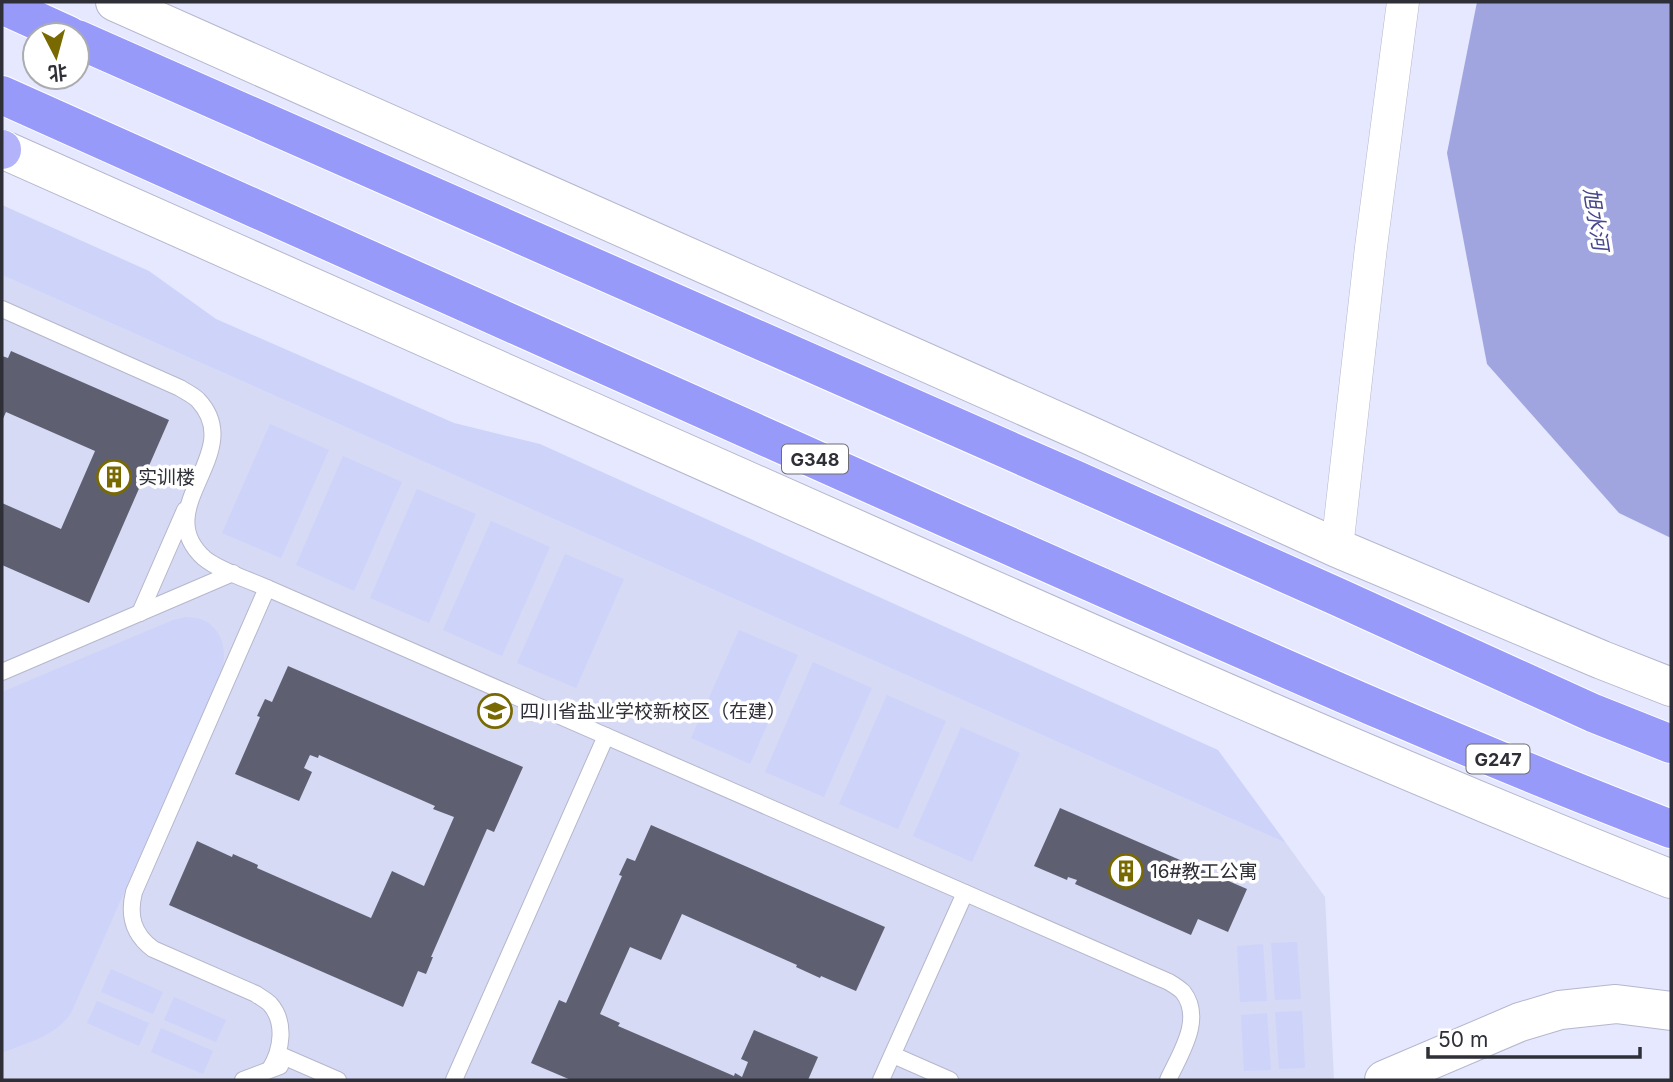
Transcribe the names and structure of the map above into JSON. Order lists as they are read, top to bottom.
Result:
{
  "streets": {
    "highway": ["G348", "G247"]
  },
  "crossings": [
    ["G348", "G247"]
  ],
  "water": ["旭水河"],
  "places": {
    "building": ["实训楼", "16#教工公寓"],
    "school or university": ["四川省盐业学校新校区（在建）"]
  },
  "scale_bar": "50 m",
  "north": "bottom"
}
